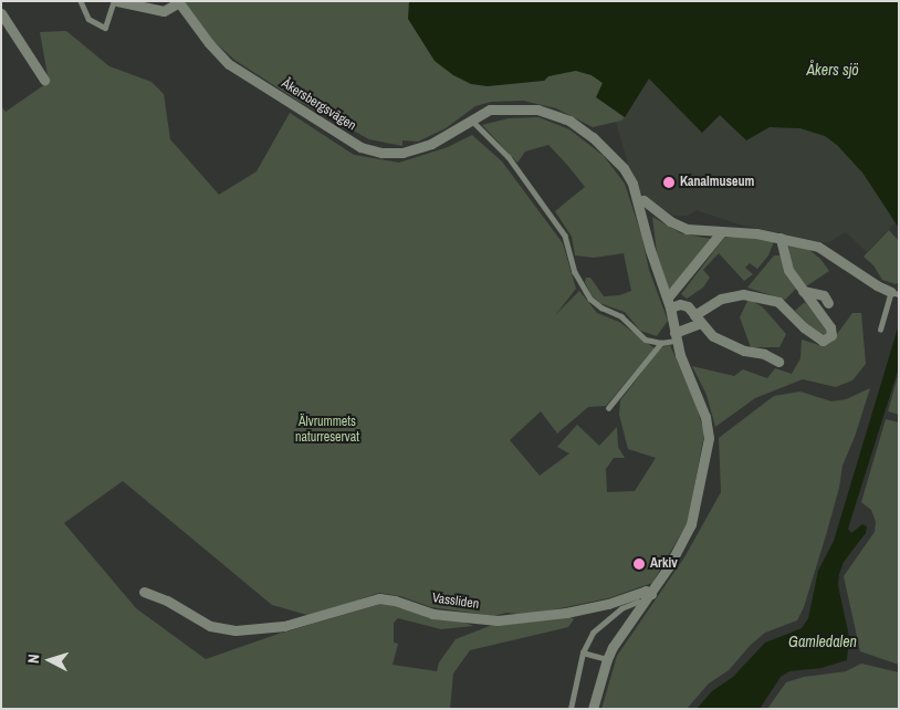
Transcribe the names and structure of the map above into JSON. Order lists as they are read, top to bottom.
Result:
{
  "streets": {
    "street": ["Åkersbergsvägen", "Vassliden"]
  },
  "water": ["Åkers sjö", "Gamledalen"],
  "parks": ["Älvrummets naturreservat"],
  "places": ["Kanalmuseum", "Arkiv"],
  "north": "left"
}
